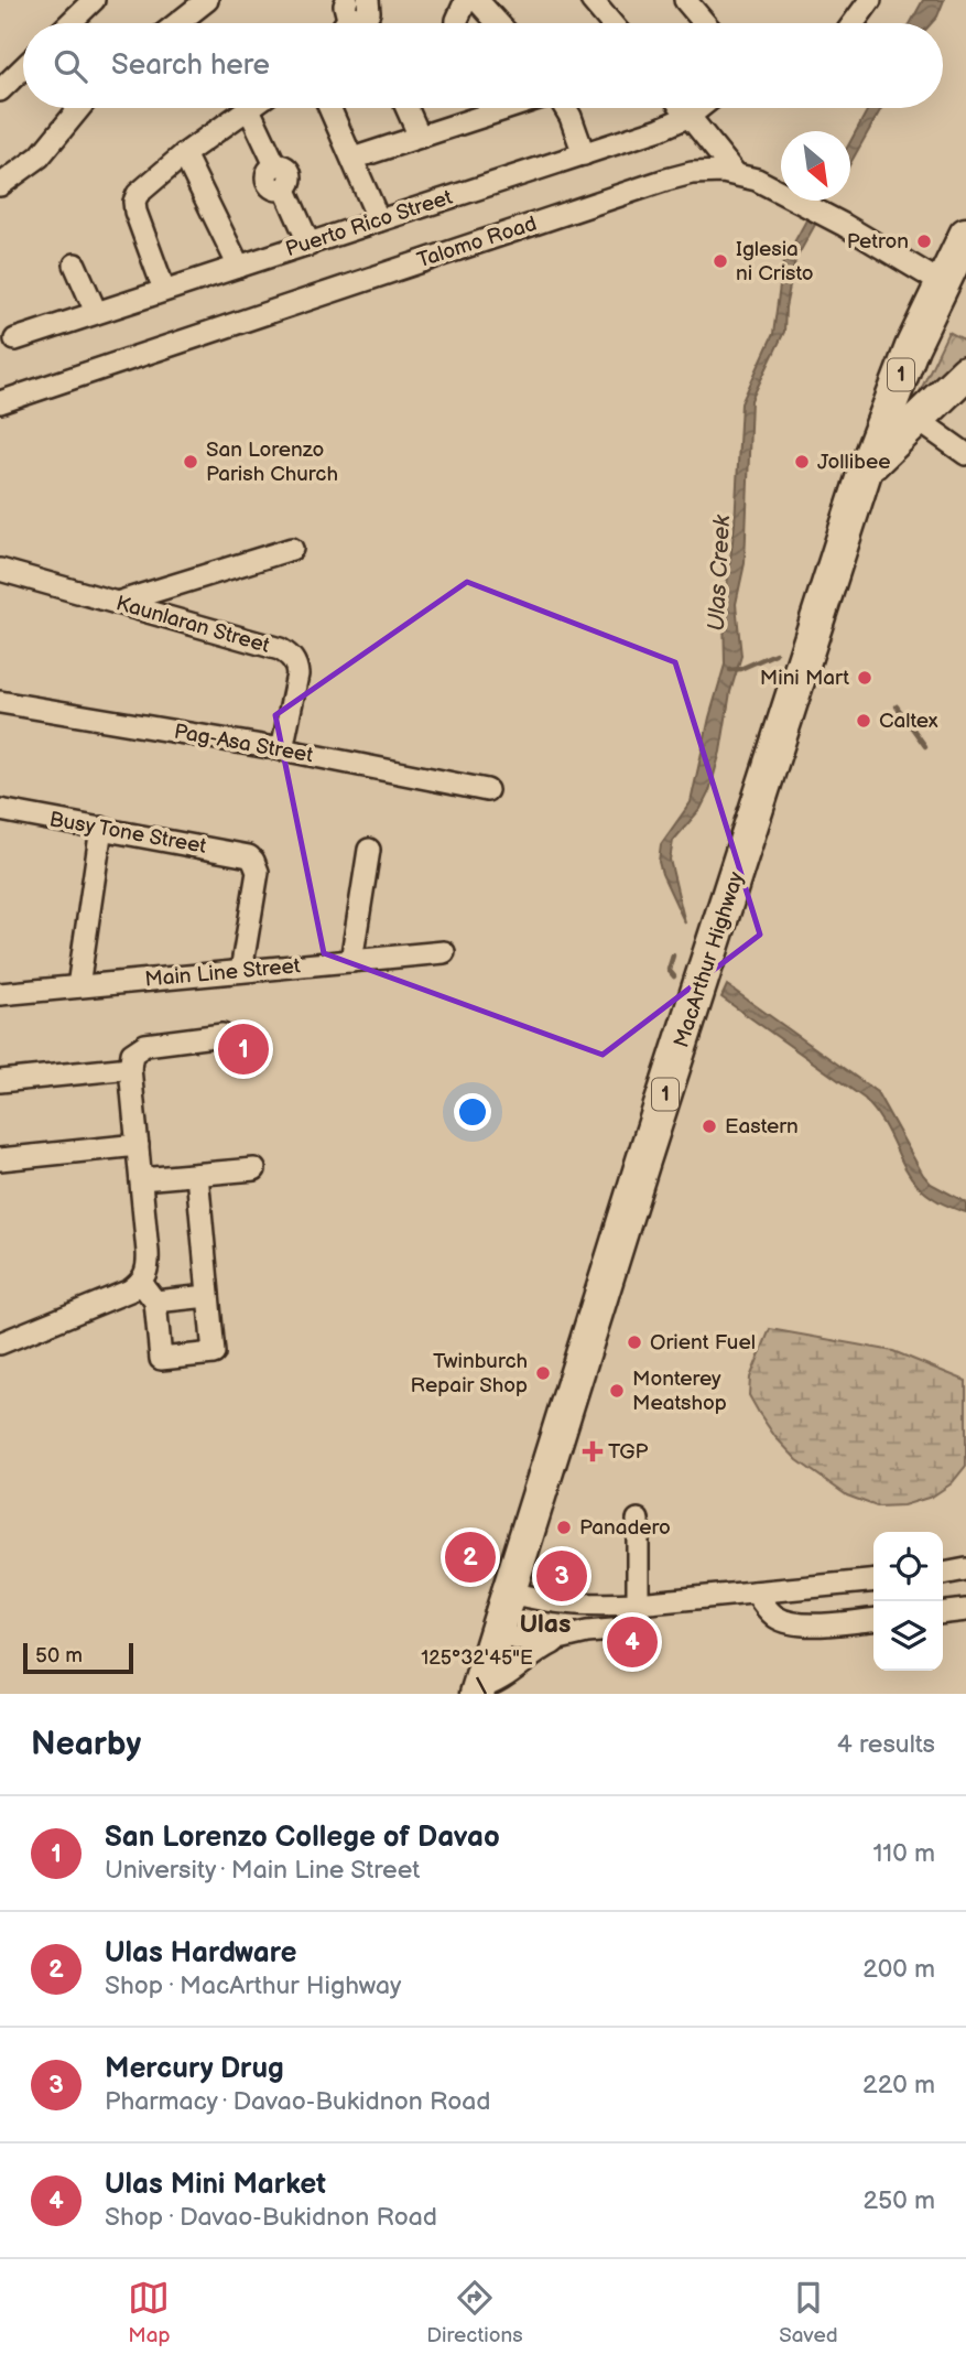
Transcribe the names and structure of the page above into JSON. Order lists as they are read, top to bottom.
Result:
{
  "streets": {
    "highway": ["1", "MacArthur Highway"],
    "street": [
      "Puerto Rico Street",
      "Talomo Road",
      "Kaunlaran Street",
      "Pag-Asa Street",
      "Busy Tone Street",
      "Main Line Street"
    ]
  },
  "crossings": [
    ["Talomo Road", "MacArthur Highway"],
    ["Kaunlaran Street", "Pag-Asa Street"],
    ["Busy Tone Street", "Main Line Street"]
  ],
  "districts": ["Ulas"],
  "water": ["Ulas Creek"],
  "places": {
    "other": [
      "Petron",
      "Iglesia ni Cristo",
      "San Lorenzo Parish Church",
      "Jollibee",
      "Mini Mart",
      "Caltex",
      "Eastern",
      "Orient Fuel",
      "Twinburch Repair Shop",
      "Monterey Meatshop",
      "Panadero"
    ],
    "health": ["TGP"]
  },
  "scale_bar": "50 m",
  "north": "bottom right",
  "page": {
    "search": "Search here",
    "pins": [
      "1",
      "2",
      "3",
      "4"
    ],
    "scale": "50 m",
    "heading": ["Nearby", "4 results"],
    "list": [
      {
        "mark": "1",
        "name": "San Lorenzo College of Davao",
        "note": "University · Main Line Street",
        "value": "110 m"
      },
      {
        "mark": "2",
        "name": "Ulas Hardware",
        "note": "Shop · MacArthur Highway",
        "value": "200 m"
      },
      {
        "mark": "3",
        "name": "Mercury Drug",
        "note": "Pharmacy · Davao-Bukidnon Road",
        "value": "220 m"
      },
      {
        "mark": "4",
        "name": "Ulas Mini Market",
        "note": "Shop · Davao-Bukidnon Road",
        "value": "250 m"
      }
    ],
    "nav": ["Map", "Directions", "Saved"]
  },
  "coordinates": ["125°32'45\"E"]
}
